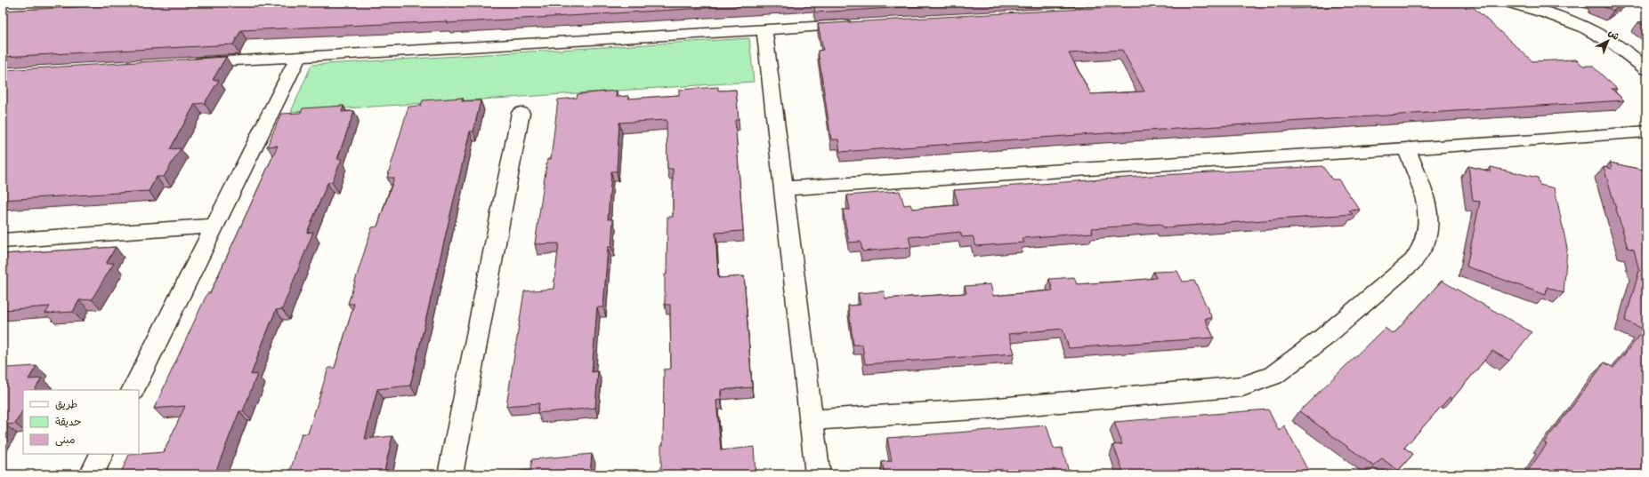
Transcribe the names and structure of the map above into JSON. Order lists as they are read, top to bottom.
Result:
{
  "legend": ["طريق", "حديقة", "مبنى"],
  "north": "top right"
}
